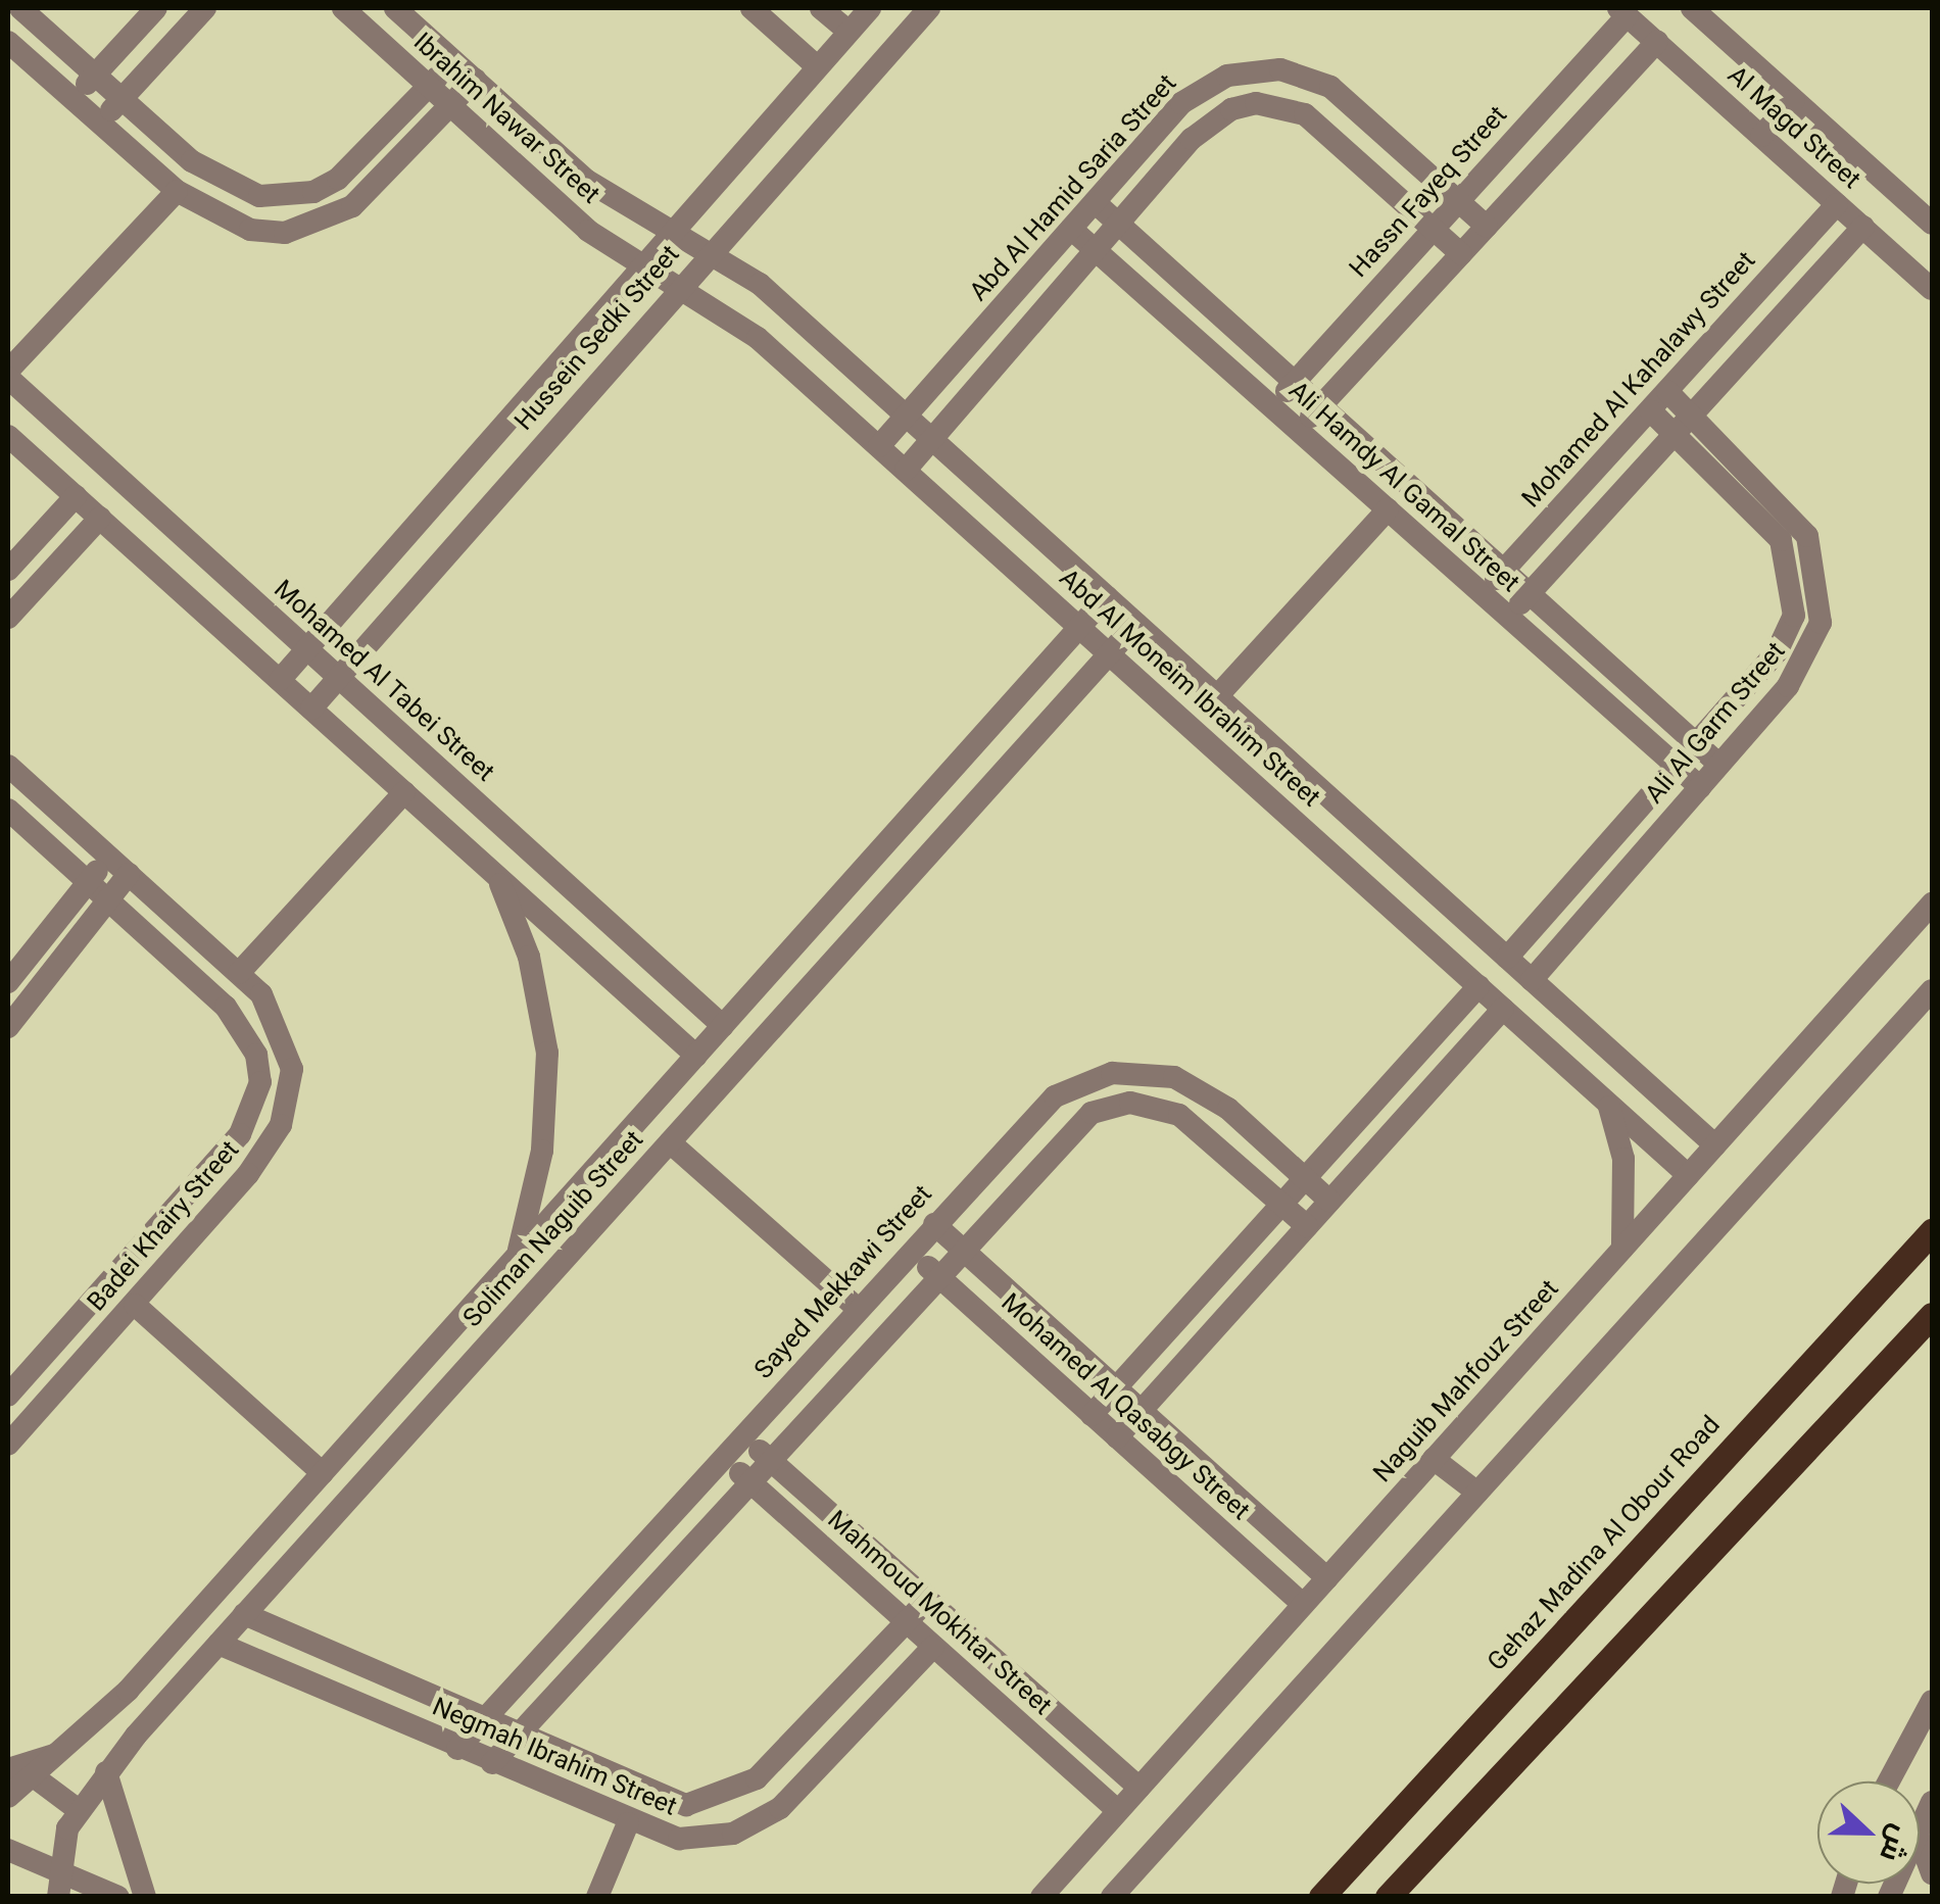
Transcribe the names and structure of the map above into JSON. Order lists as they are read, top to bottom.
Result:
{
  "streets": {
    "main road": ["Gehaz Madina Al Obour Road"],
    "street": [
      "Ibrahim Nawar Street",
      "Al Magd Street",
      "Abd Al Hamid Saria Street",
      "Hassn Fayeq Street",
      "Hussein Sedki Street",
      "Mohamed Al Kahalawy Street",
      "Ali Hamdy Al Gamal Street",
      "Mohamed Al Tabei Street",
      "Abd Al Moneim Ibrahim Street",
      "Ali Al Garm Street",
      "Badei Khairy Street",
      "Soliman Naguib Street",
      "Sayed Mekkawi Street",
      "Naguib Mahfouz Street",
      "Mohamed Al Qasabgy Street",
      "Mahmoud Mokhtar Street",
      "Negmah Ibrahim Street"
    ]
  },
  "crossings": [
    ["Ibrahim Nawar Street", "Hussein Sedki Street"],
    ["Ibrahim Nawar Street", "Abd Al Moneim Ibrahim Street"],
    ["Al Magd Street", "Hassn Fayeq Street"],
    ["Al Magd Street", "Mohamed Al Kahalawy Street"],
    ["Abd Al Hamid Saria Street", "Hassn Fayeq Street"],
    ["Abd Al Hamid Saria Street", "Ali Hamdy Al Gamal Street"],
    ["Abd Al Hamid Saria Street", "Abd Al Moneim Ibrahim Street"],
    ["Hassn Fayeq Street", "Ali Hamdy Al Gamal Street"],
    ["Hussein Sedki Street", "Mohamed Al Tabei Street"],
    ["Hussein Sedki Street", "Abd Al Moneim Ibrahim Street"],
    ["Mohamed Al Kahalawy Street", "Ali Hamdy Al Gamal Street"],
    ["Mohamed Al Kahalawy Street", "Ali Al Garm Street"],
    ["Ali Hamdy Al Gamal Street", "Ali Al Garm Street"],
    ["Mohamed Al Tabei Street", "Soliman Naguib Street"],
    ["Abd Al Moneim Ibrahim Street", "Ali Al Garm Street"],
    ["Abd Al Moneim Ibrahim Street", "Soliman Naguib Street"],
    ["Abd Al Moneim Ibrahim Street", "Naguib Mahfouz Street"],
    ["Soliman Naguib Street", "Negmah Ibrahim Street"],
    ["Sayed Mekkawi Street", "Mohamed Al Qasabgy Street"],
    ["Sayed Mekkawi Street", "Mahmoud Mokhtar Street"],
    ["Sayed Mekkawi Street", "Negmah Ibrahim Street"],
    ["Naguib Mahfouz Street", "Mohamed Al Qasabgy Street"],
    ["Naguib Mahfouz Street", "Mahmoud Mokhtar Street"],
    ["Mahmoud Mokhtar Street", "Negmah Ibrahim Street"]
  ],
  "north": "right"
}
